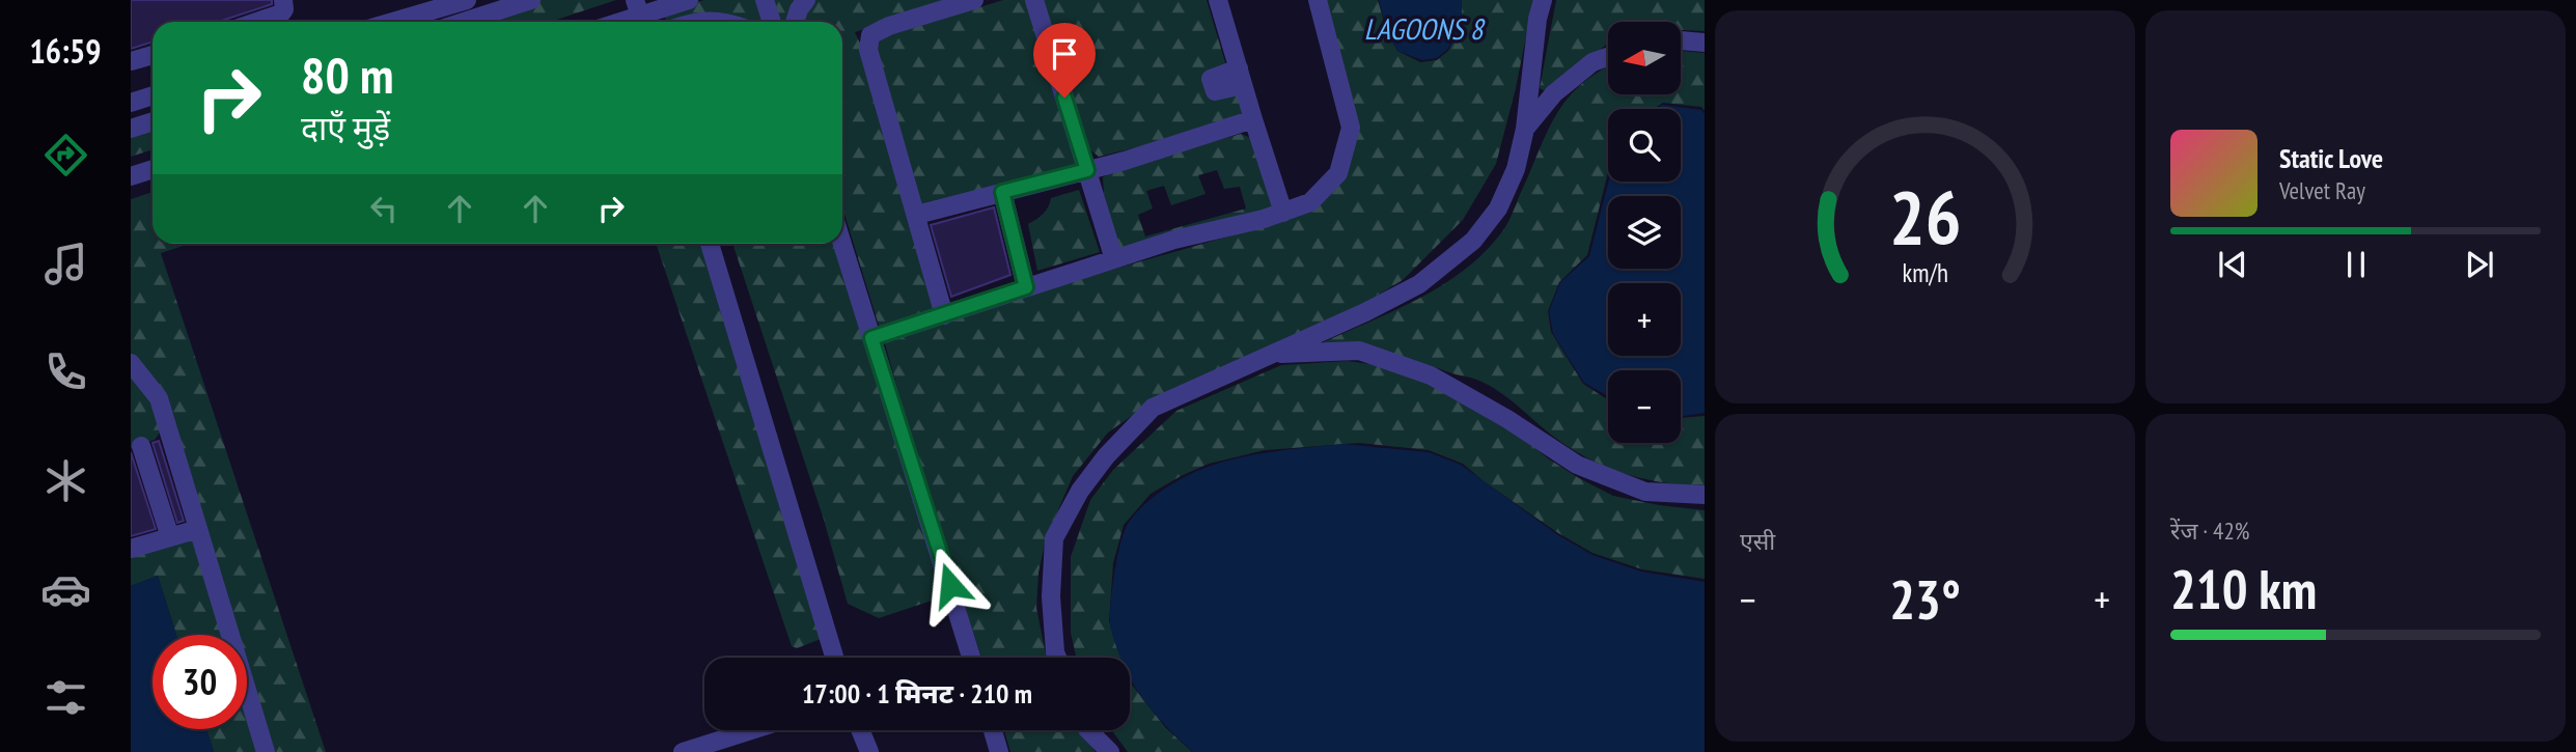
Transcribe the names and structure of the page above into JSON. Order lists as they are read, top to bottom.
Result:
{
  "water": ["LAGOONS 8"],
  "north": "left",
  "page": {
    "tabs": "16:59",
    "map_buttons": ["+", "−"],
    "turn": ["80 m", "दाएँ मुड़ें"],
    "song": ["Static Love", "Velvet Ray"],
    "tile": [
      "एसी",
      ["रेंज · 42%", "210 km"]
    ],
    "heat": ["−", "23°", "+"],
    "limit": "30",
    "trip": "17:00 · 1 मिनट · 210 m",
    "gauge": ["26", "km/h"]
  }
}
